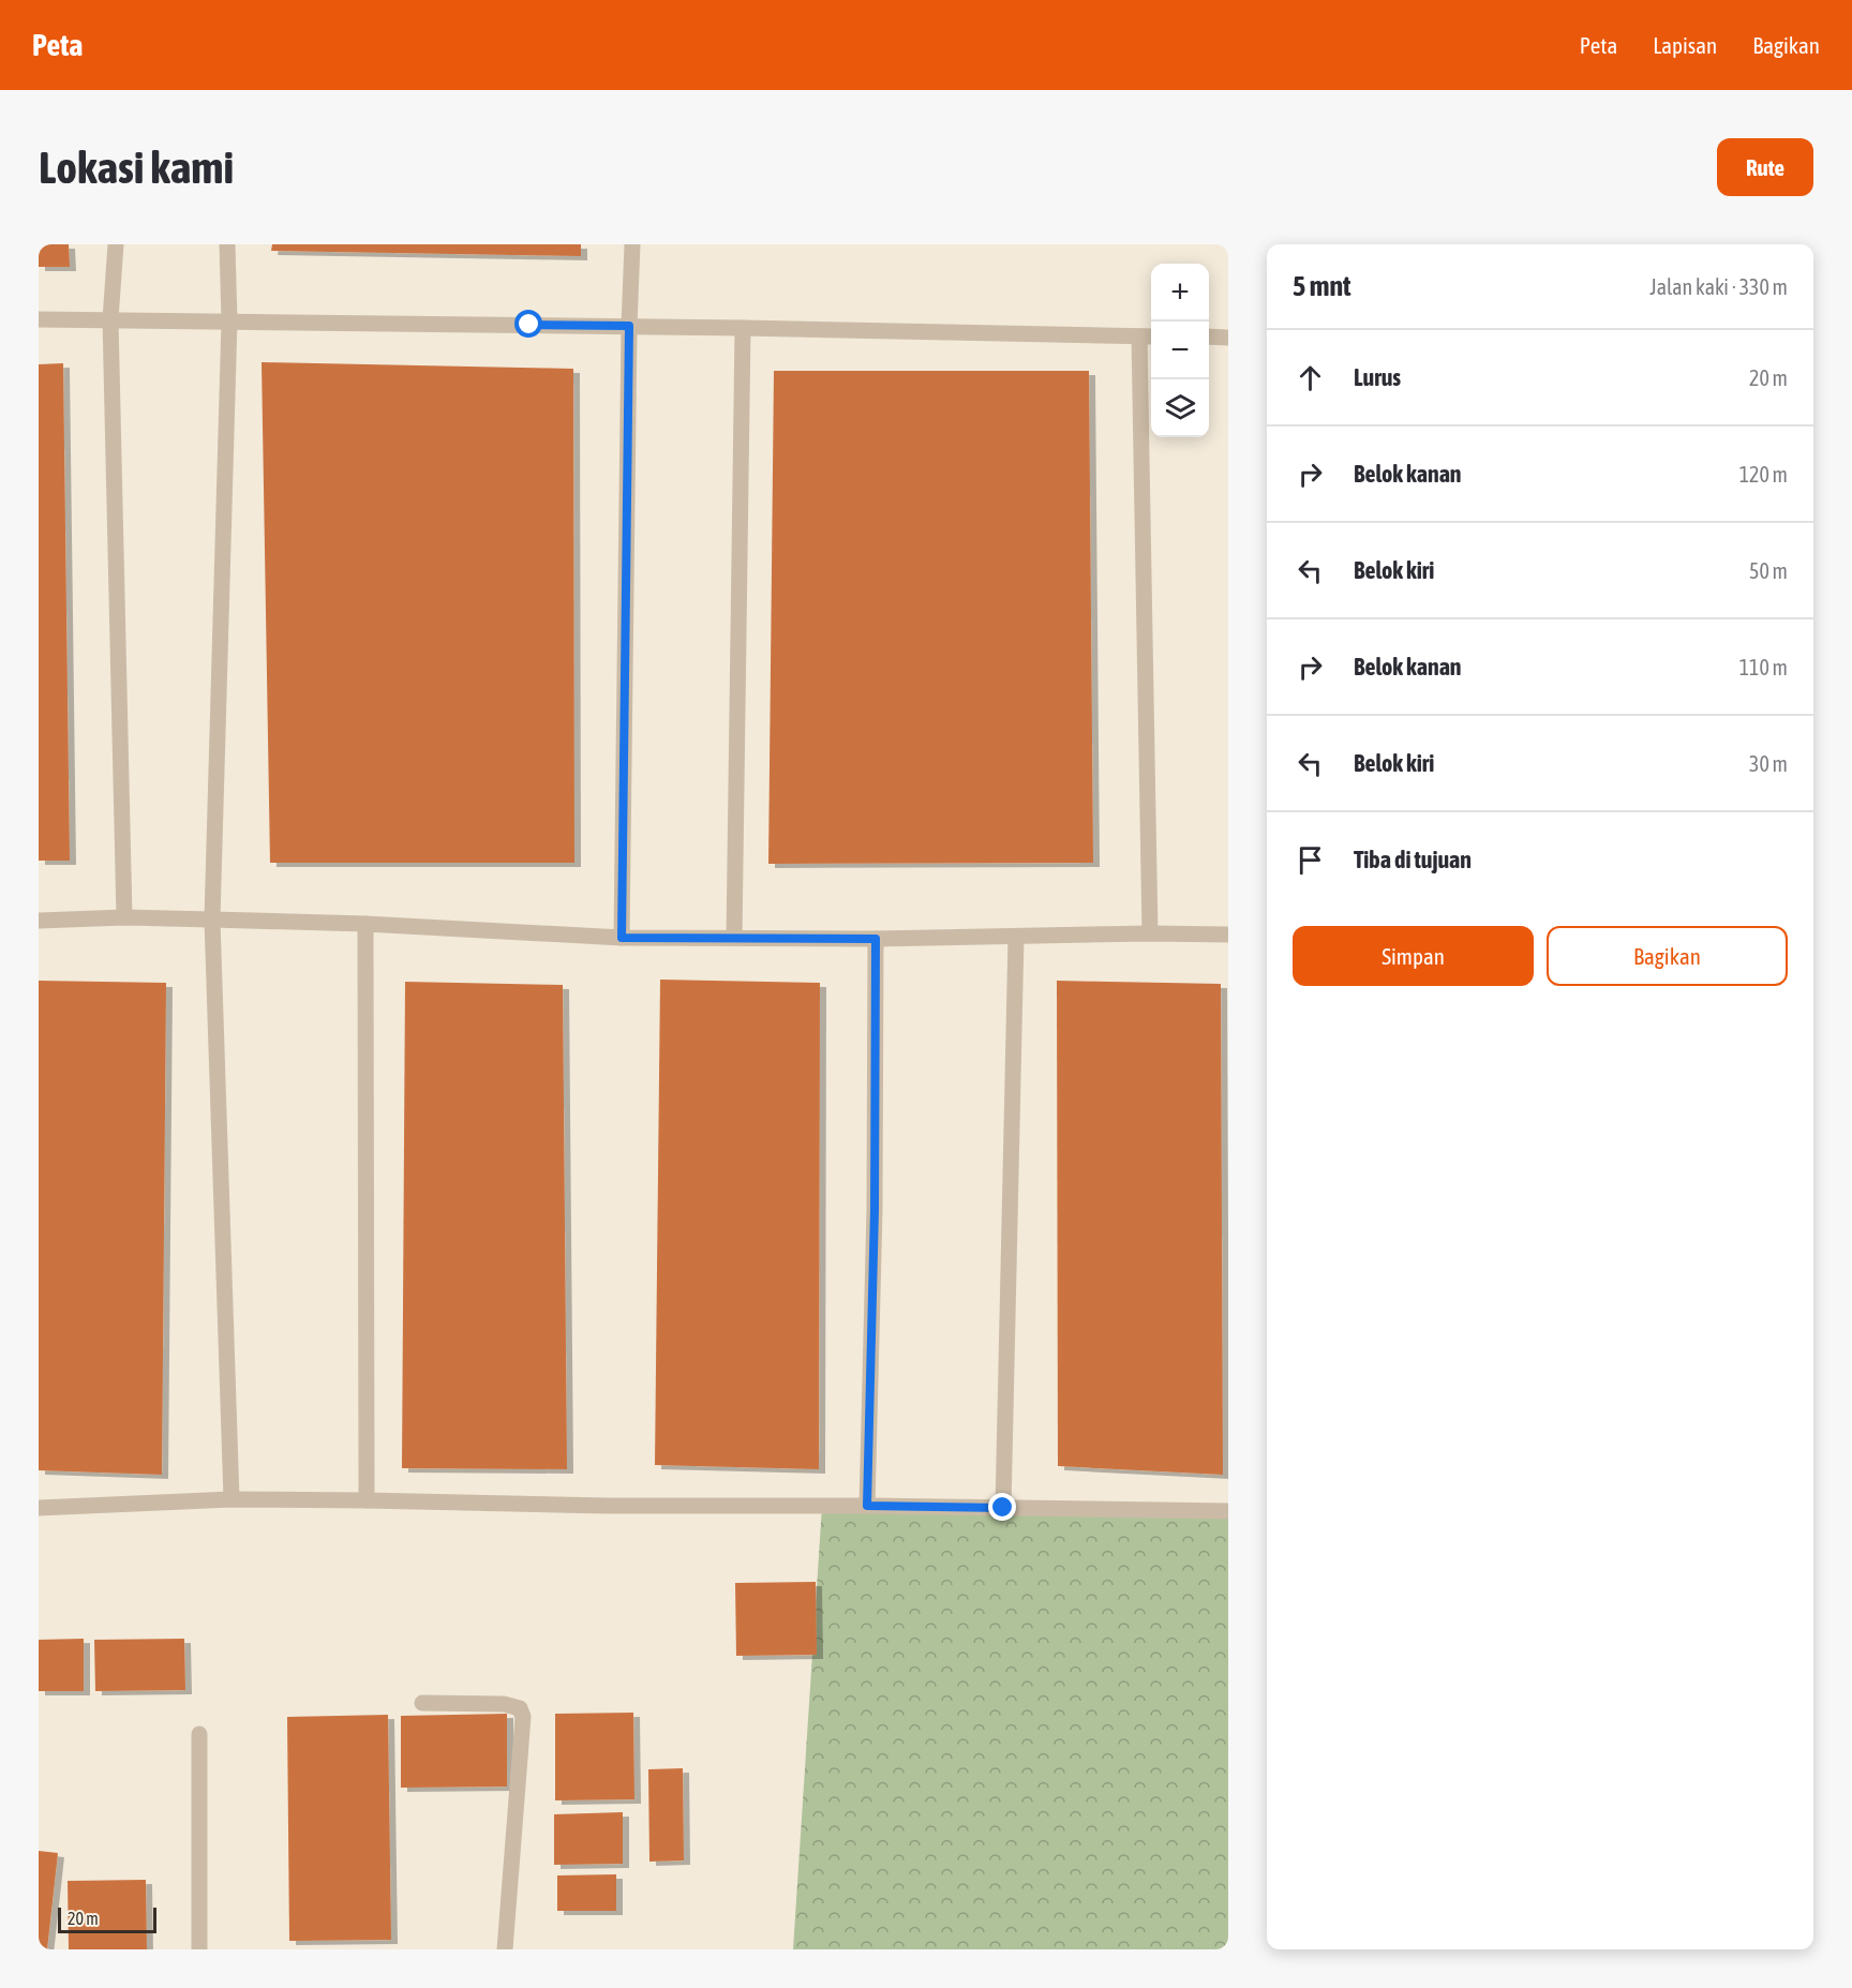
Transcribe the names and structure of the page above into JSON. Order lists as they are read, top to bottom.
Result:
{
  "scale_bar": "20 m",
  "page": {
    "header": "Peta",
    "nav": ["Peta", "Lapisan", "Bagikan"],
    "buttons": [
      "Rute",
      ["Simpan", "Bagikan"]
    ],
    "title": "Lokasi kami",
    "heading": ["5 mnt", "Jalan kaki · 330 m"],
    "map_buttons": ["+", "−"],
    "list": [
      ["Lurus", "20 m"],
      ["Belok kanan", "120 m"],
      ["Belok kiri", "50 m"],
      ["Belok kanan", "110 m"],
      ["Belok kiri", "30 m"],
      "Tiba di tujuan"
    ],
    "scale": "20 m"
  }
}
